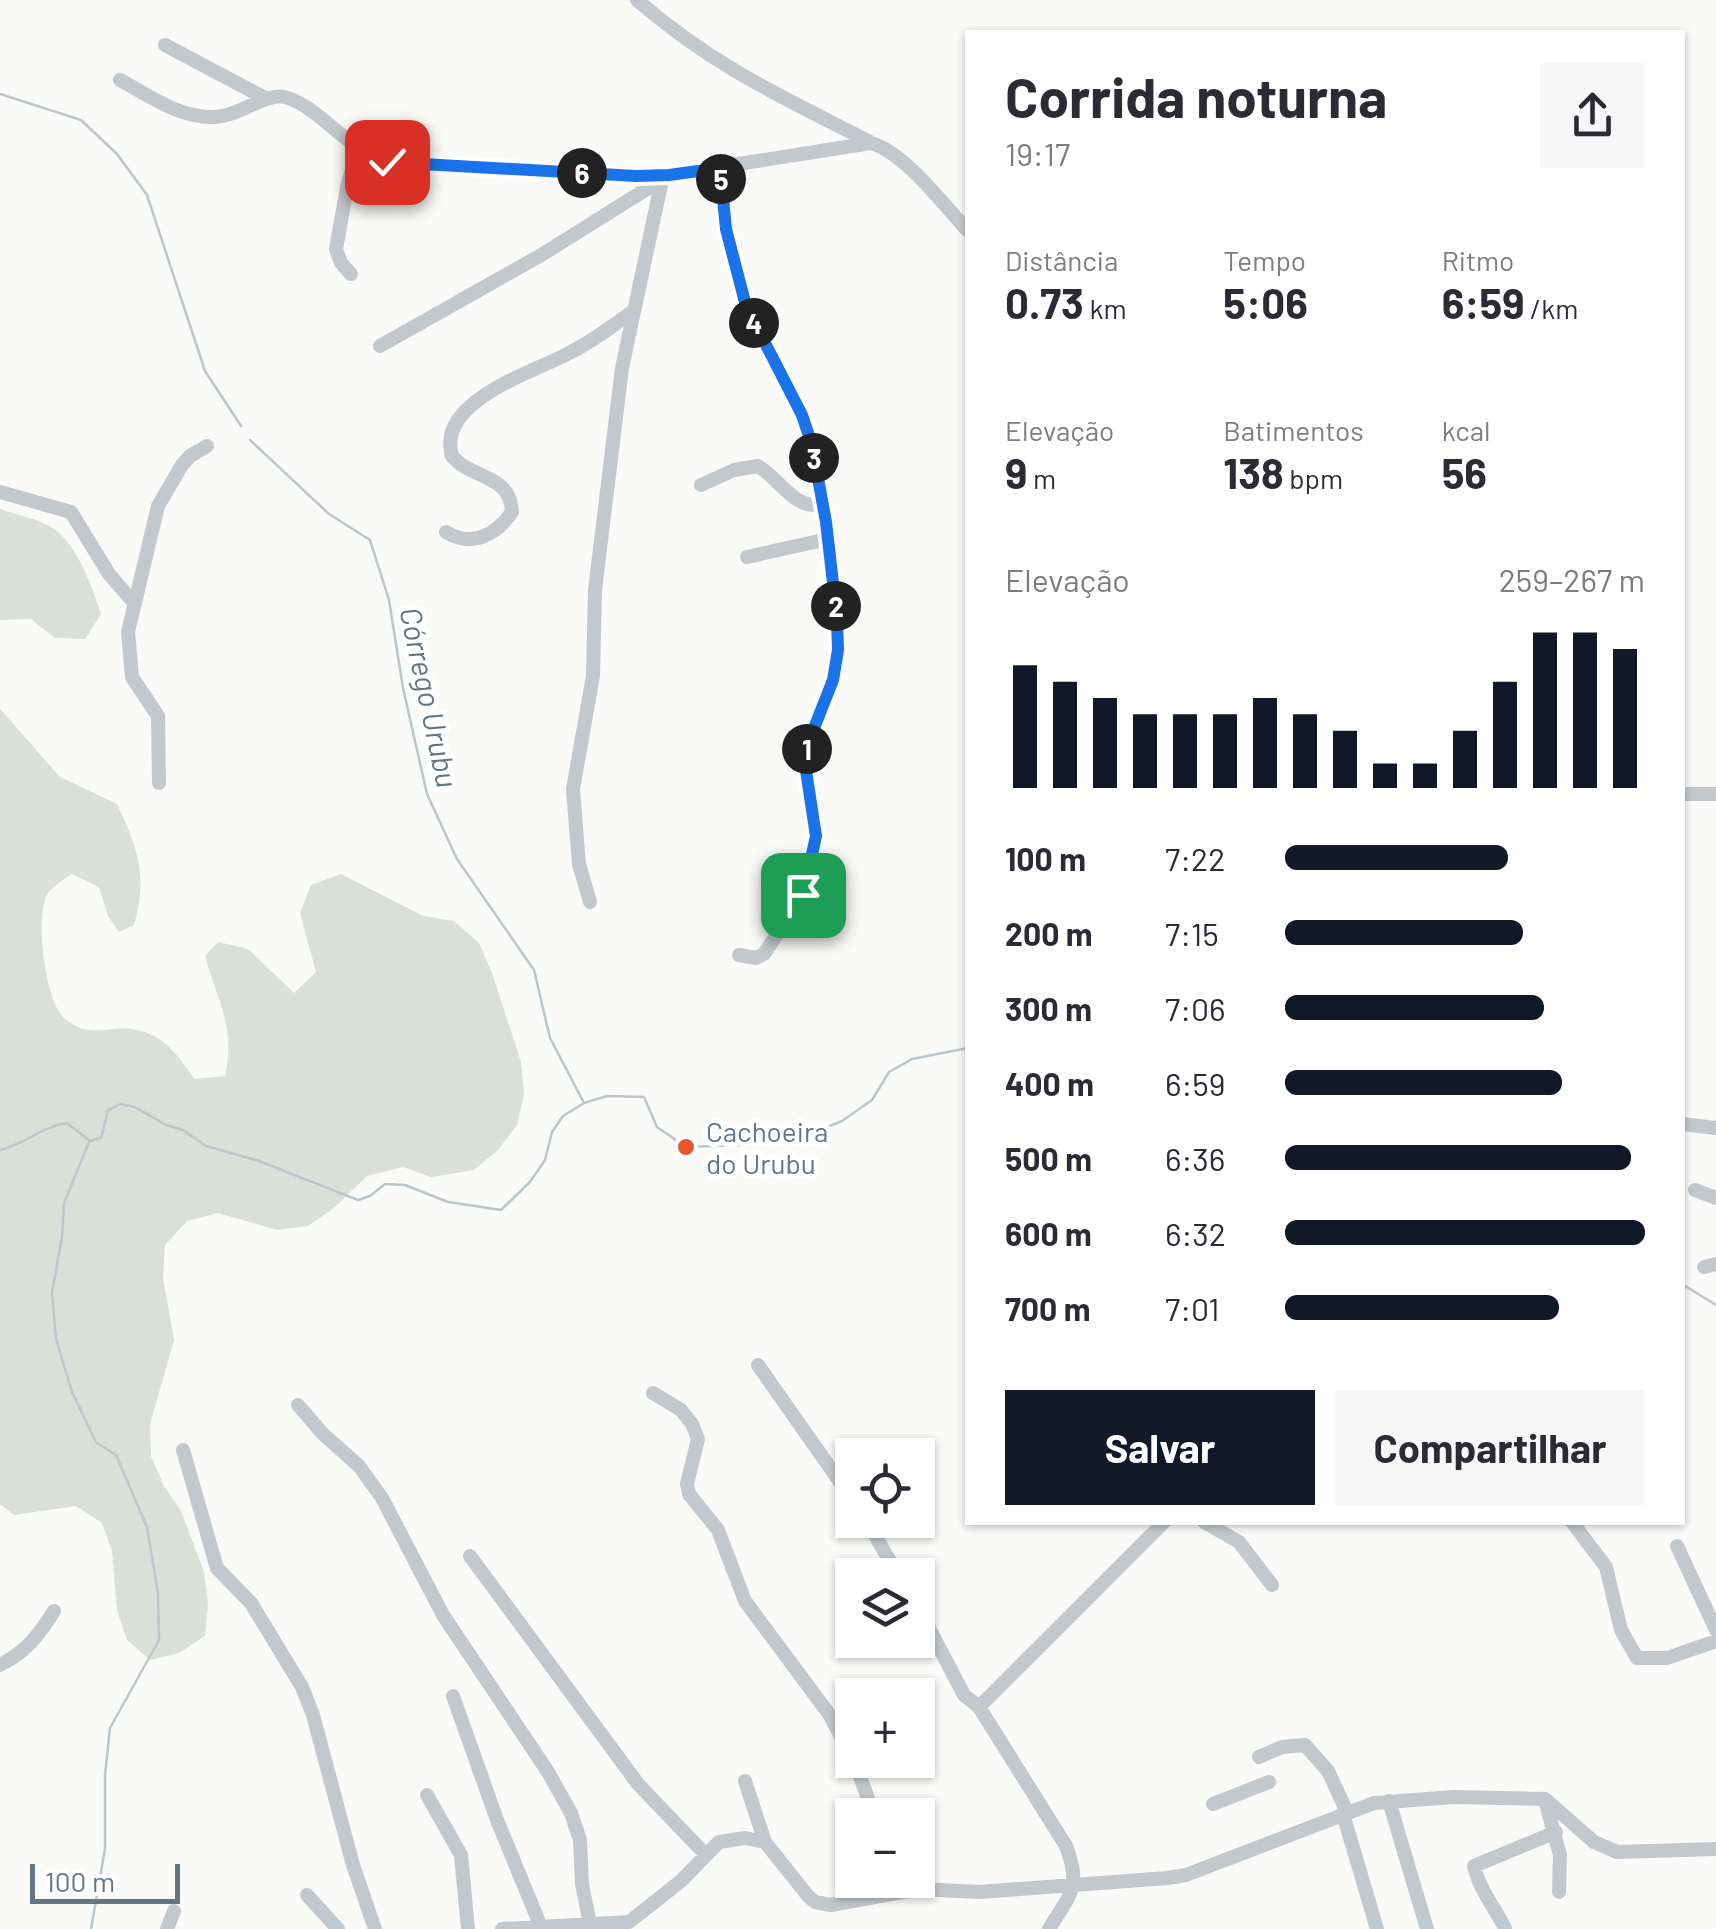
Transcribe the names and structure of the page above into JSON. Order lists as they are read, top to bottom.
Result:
{
  "water": ["Córrego Urubu"],
  "places": ["Cachoeira do Urubu"],
  "scale_bar": "100 m",
  "page": {
    "heading": ["Corrida noturna", "19:17"],
    "pins": [
      "6",
      "5",
      "4",
      "3",
      "2",
      "1"
    ],
    "stats": [
      ["Distância", "0.73 km"],
      ["Tempo", "5:06"],
      ["Ritmo", "6:59 /km"],
      ["Elevação", "9 m"],
      ["Batimentos", "138 bpm"],
      ["kcal", "56"]
    ],
    "chart": ["Elevação", "259–267 m"],
    "list": [
      {
        "name": "100 m",
        "note": "7:22"
      },
      {
        "name": "200 m",
        "note": "7:15"
      },
      {
        "name": "300 m",
        "note": "7:06"
      },
      {
        "name": "400 m",
        "note": "6:59"
      },
      {
        "name": "500 m",
        "note": "6:36"
      },
      {
        "name": "600 m",
        "note": "6:32"
      },
      {
        "name": "700 m",
        "note": "7:01"
      }
    ],
    "buttons": ["Salvar", "Compartilhar"],
    "map_buttons": ["+", "−"],
    "scale": "100 m"
  }
}
